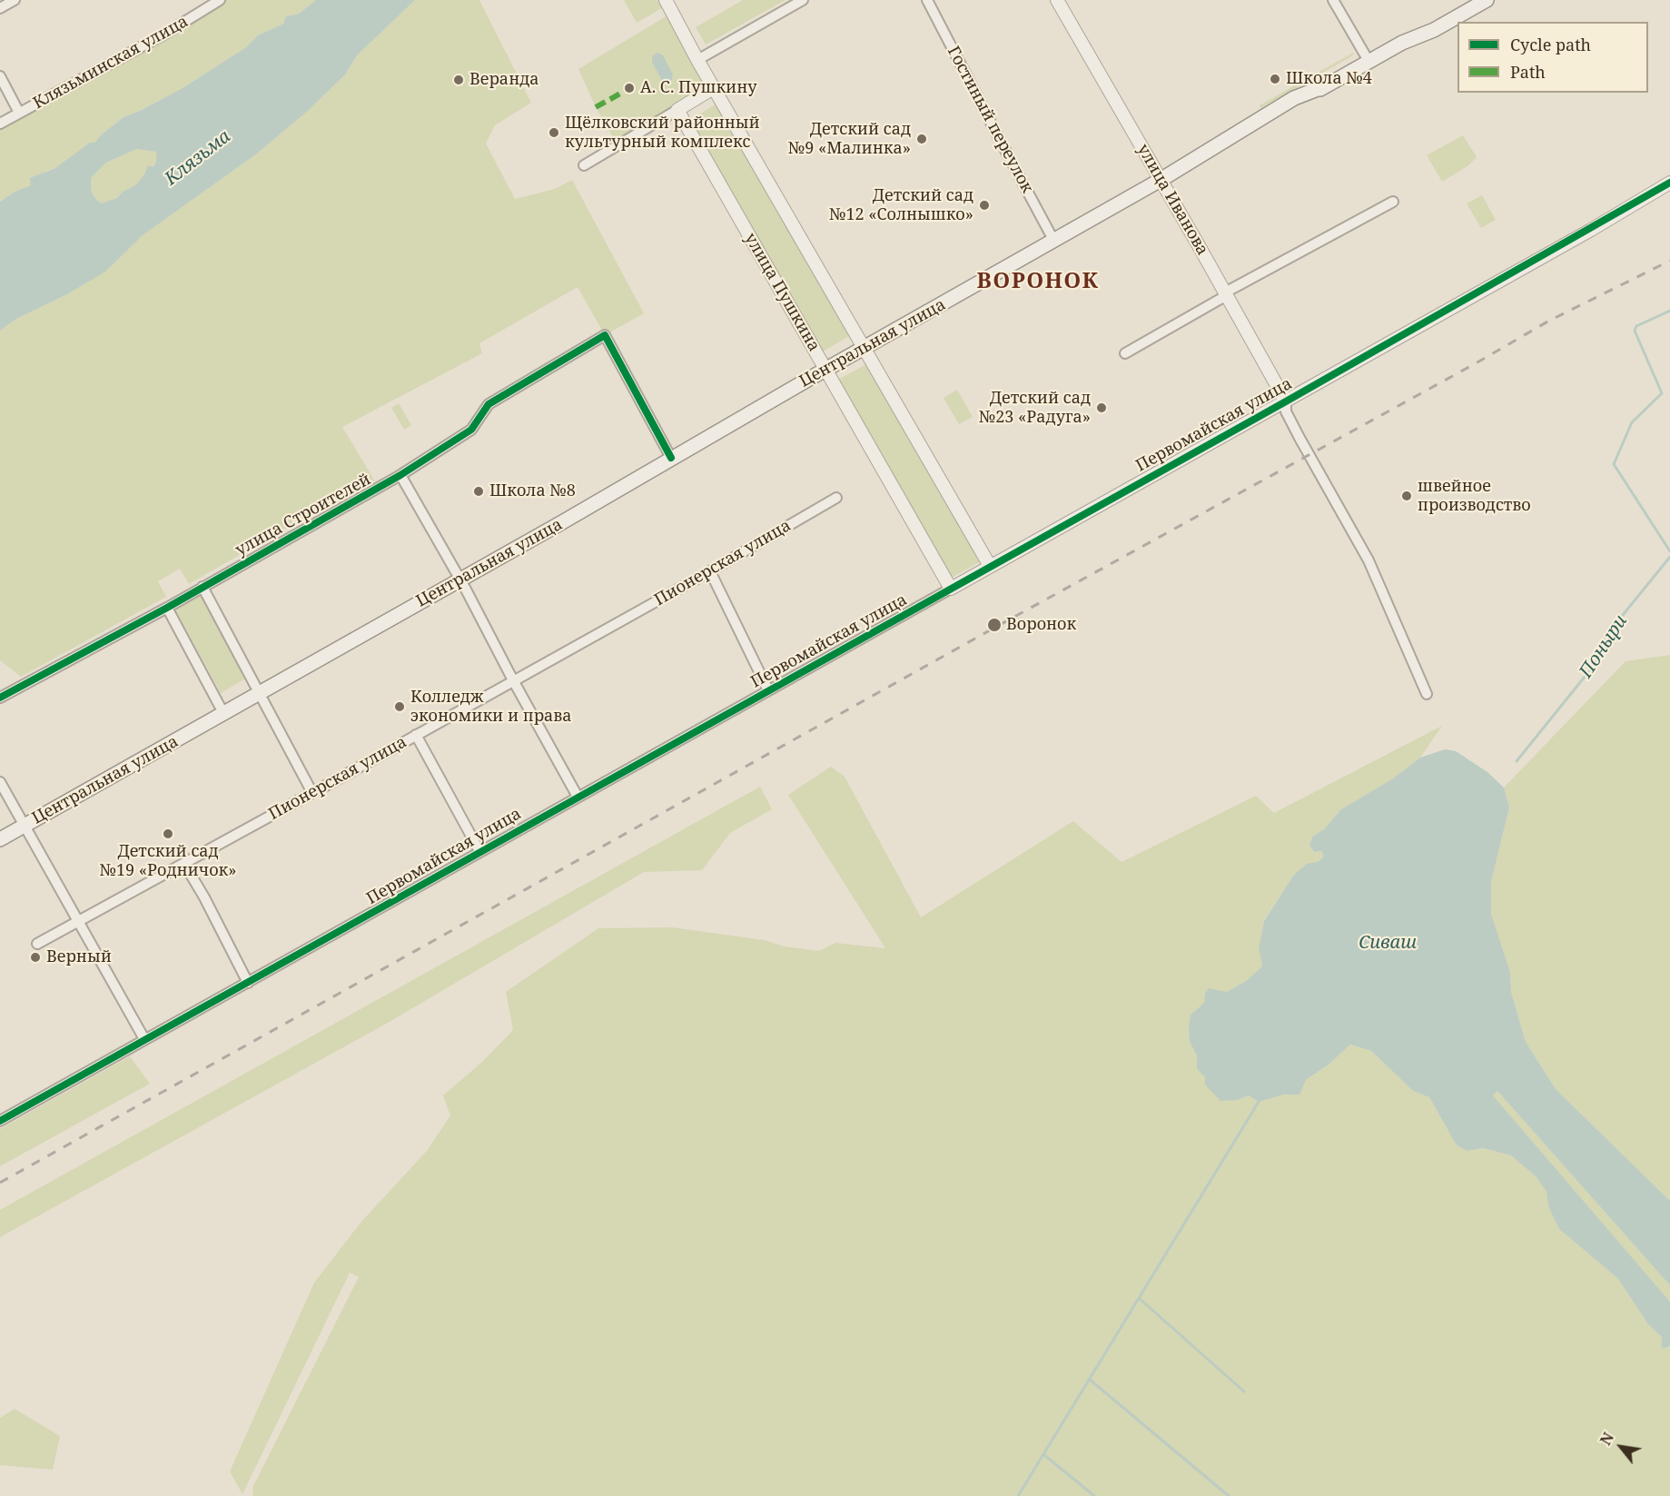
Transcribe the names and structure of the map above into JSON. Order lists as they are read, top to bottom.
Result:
{
  "streets": {
    "main road": ["Центральная улица"],
    "street": [
      "Клязьминская улица",
      "Гостиный переулок",
      "улица Иванова",
      "улица Пушкина",
      "Первомайская улица",
      "улица Строителей",
      "Пионерская улица"
    ]
  },
  "crossings": [
    ["Гостиный переулок", "Центральная улица"],
    ["улица Иванова", "Центральная улица"],
    ["улица Иванова", "Первомайская улица"],
    ["улица Пушкина", "Центральная улица"],
    ["улица Пушкина", "Первомайская улица"],
    ["Центральная улица", "улица Строителей"]
  ],
  "districts": ["ВОРОНОК"],
  "water": ["Клязьма", "Поныри", "Сиваш"],
  "places": [
    "Школа №4",
    "Веранда",
    "А. С. Пушкину",
    "Щёлковский районный культурный комплекс",
    "Детский сад №9 «Малинка»",
    "Детский сад №12 «Солнышко»",
    "Детский сад №23 «Радуга»",
    "Школа №8",
    "швейное производство",
    "Воронок",
    "Колледж экономики и права",
    "Детский сад №19 «Родничок»",
    "Верный"
  ],
  "legend": ["Cycle path", "Path"],
  "north": "top left"
}
